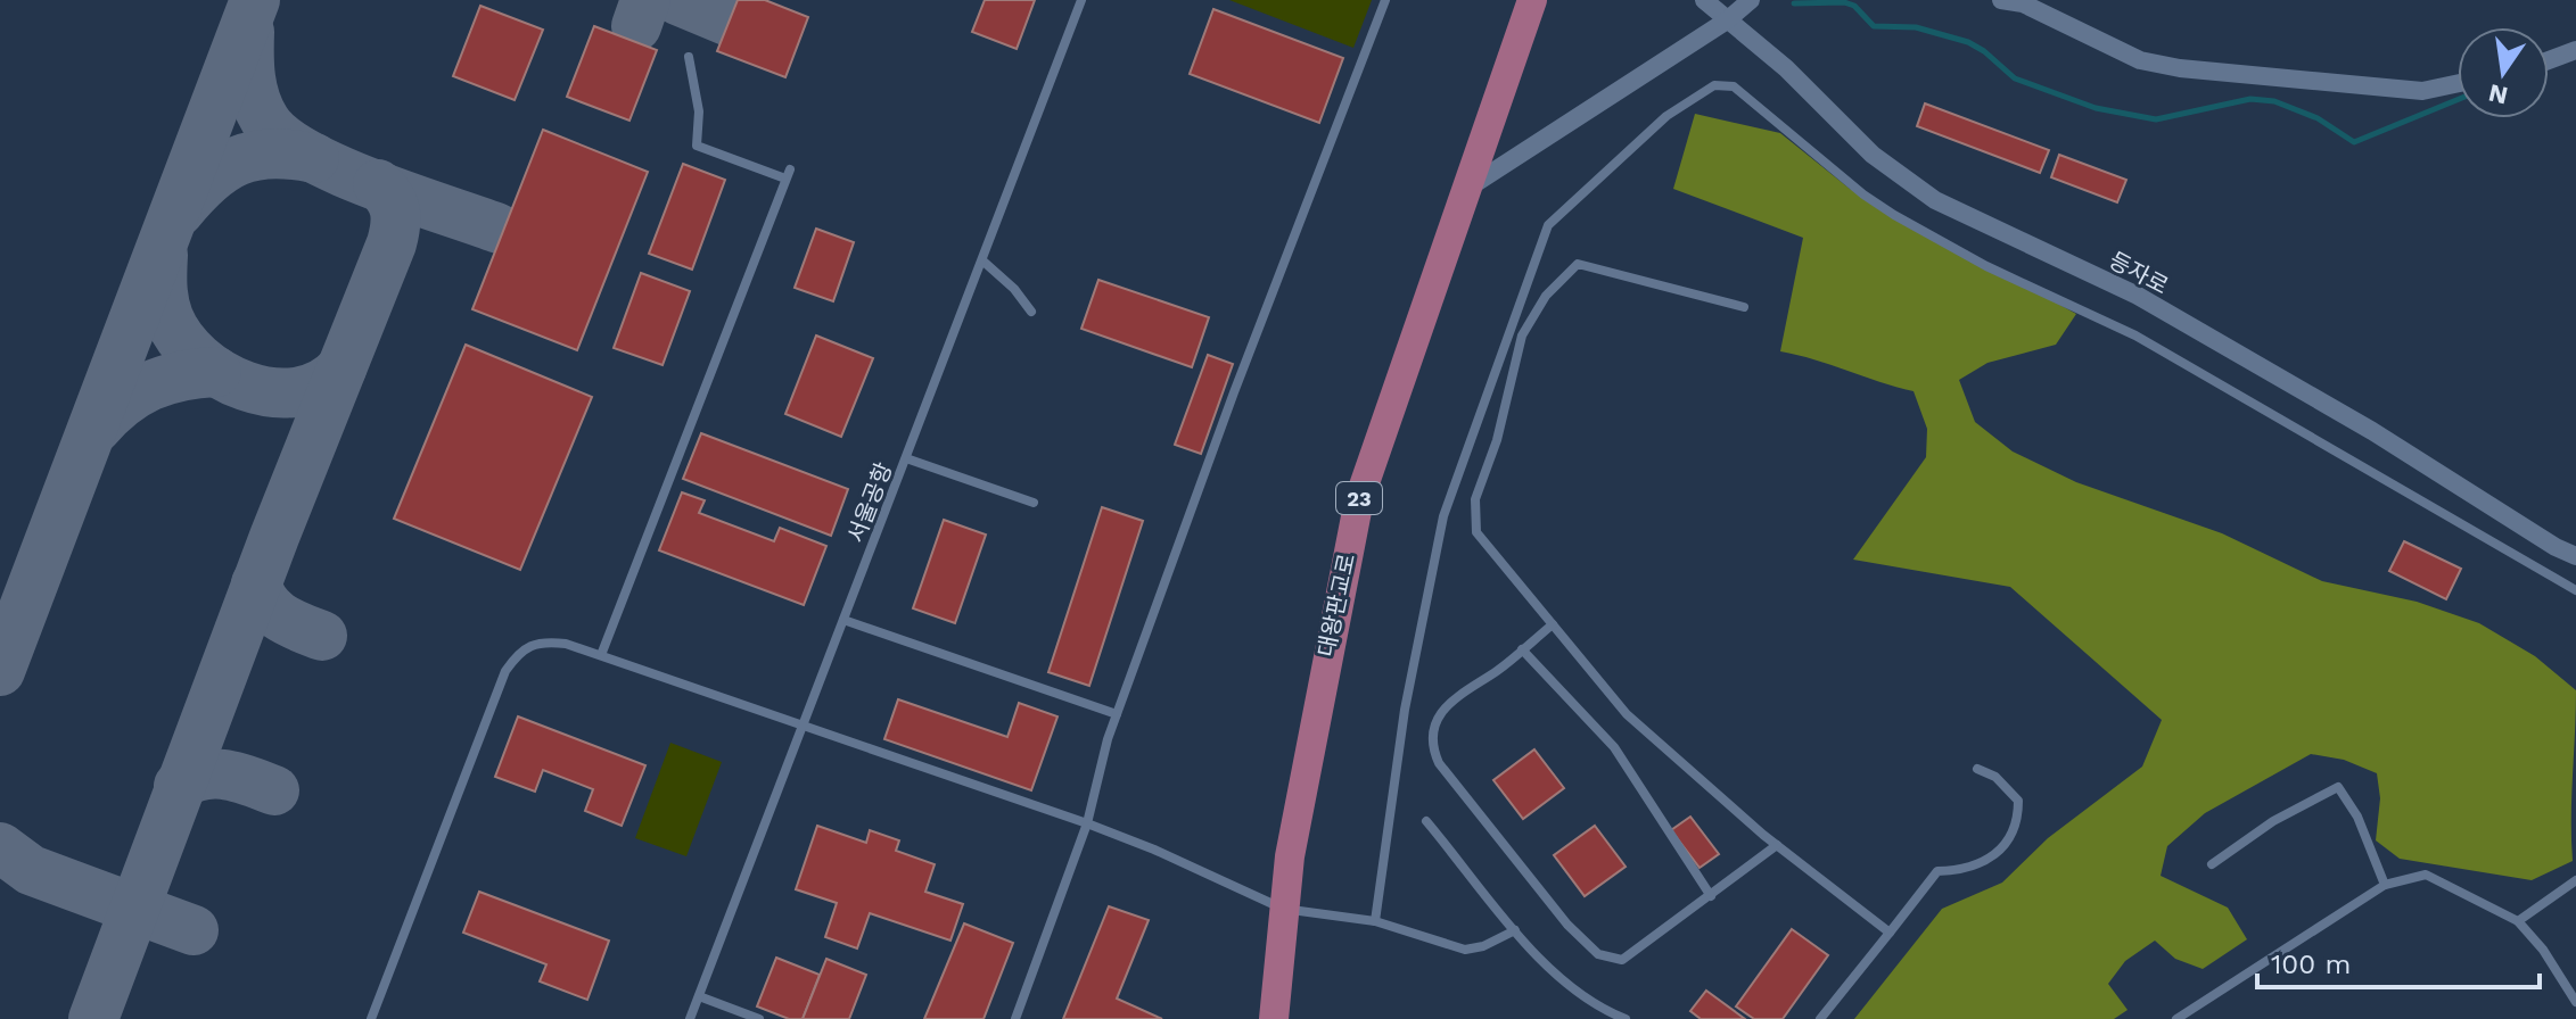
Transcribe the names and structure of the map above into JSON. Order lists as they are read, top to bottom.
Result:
{
  "streets": {
    "main road": ["23", "대왕판교로"],
    "street": ["등자로"],
    "lane": ["서울공항"]
  },
  "scale_bar": "100 m",
  "north": "bottom"
}
